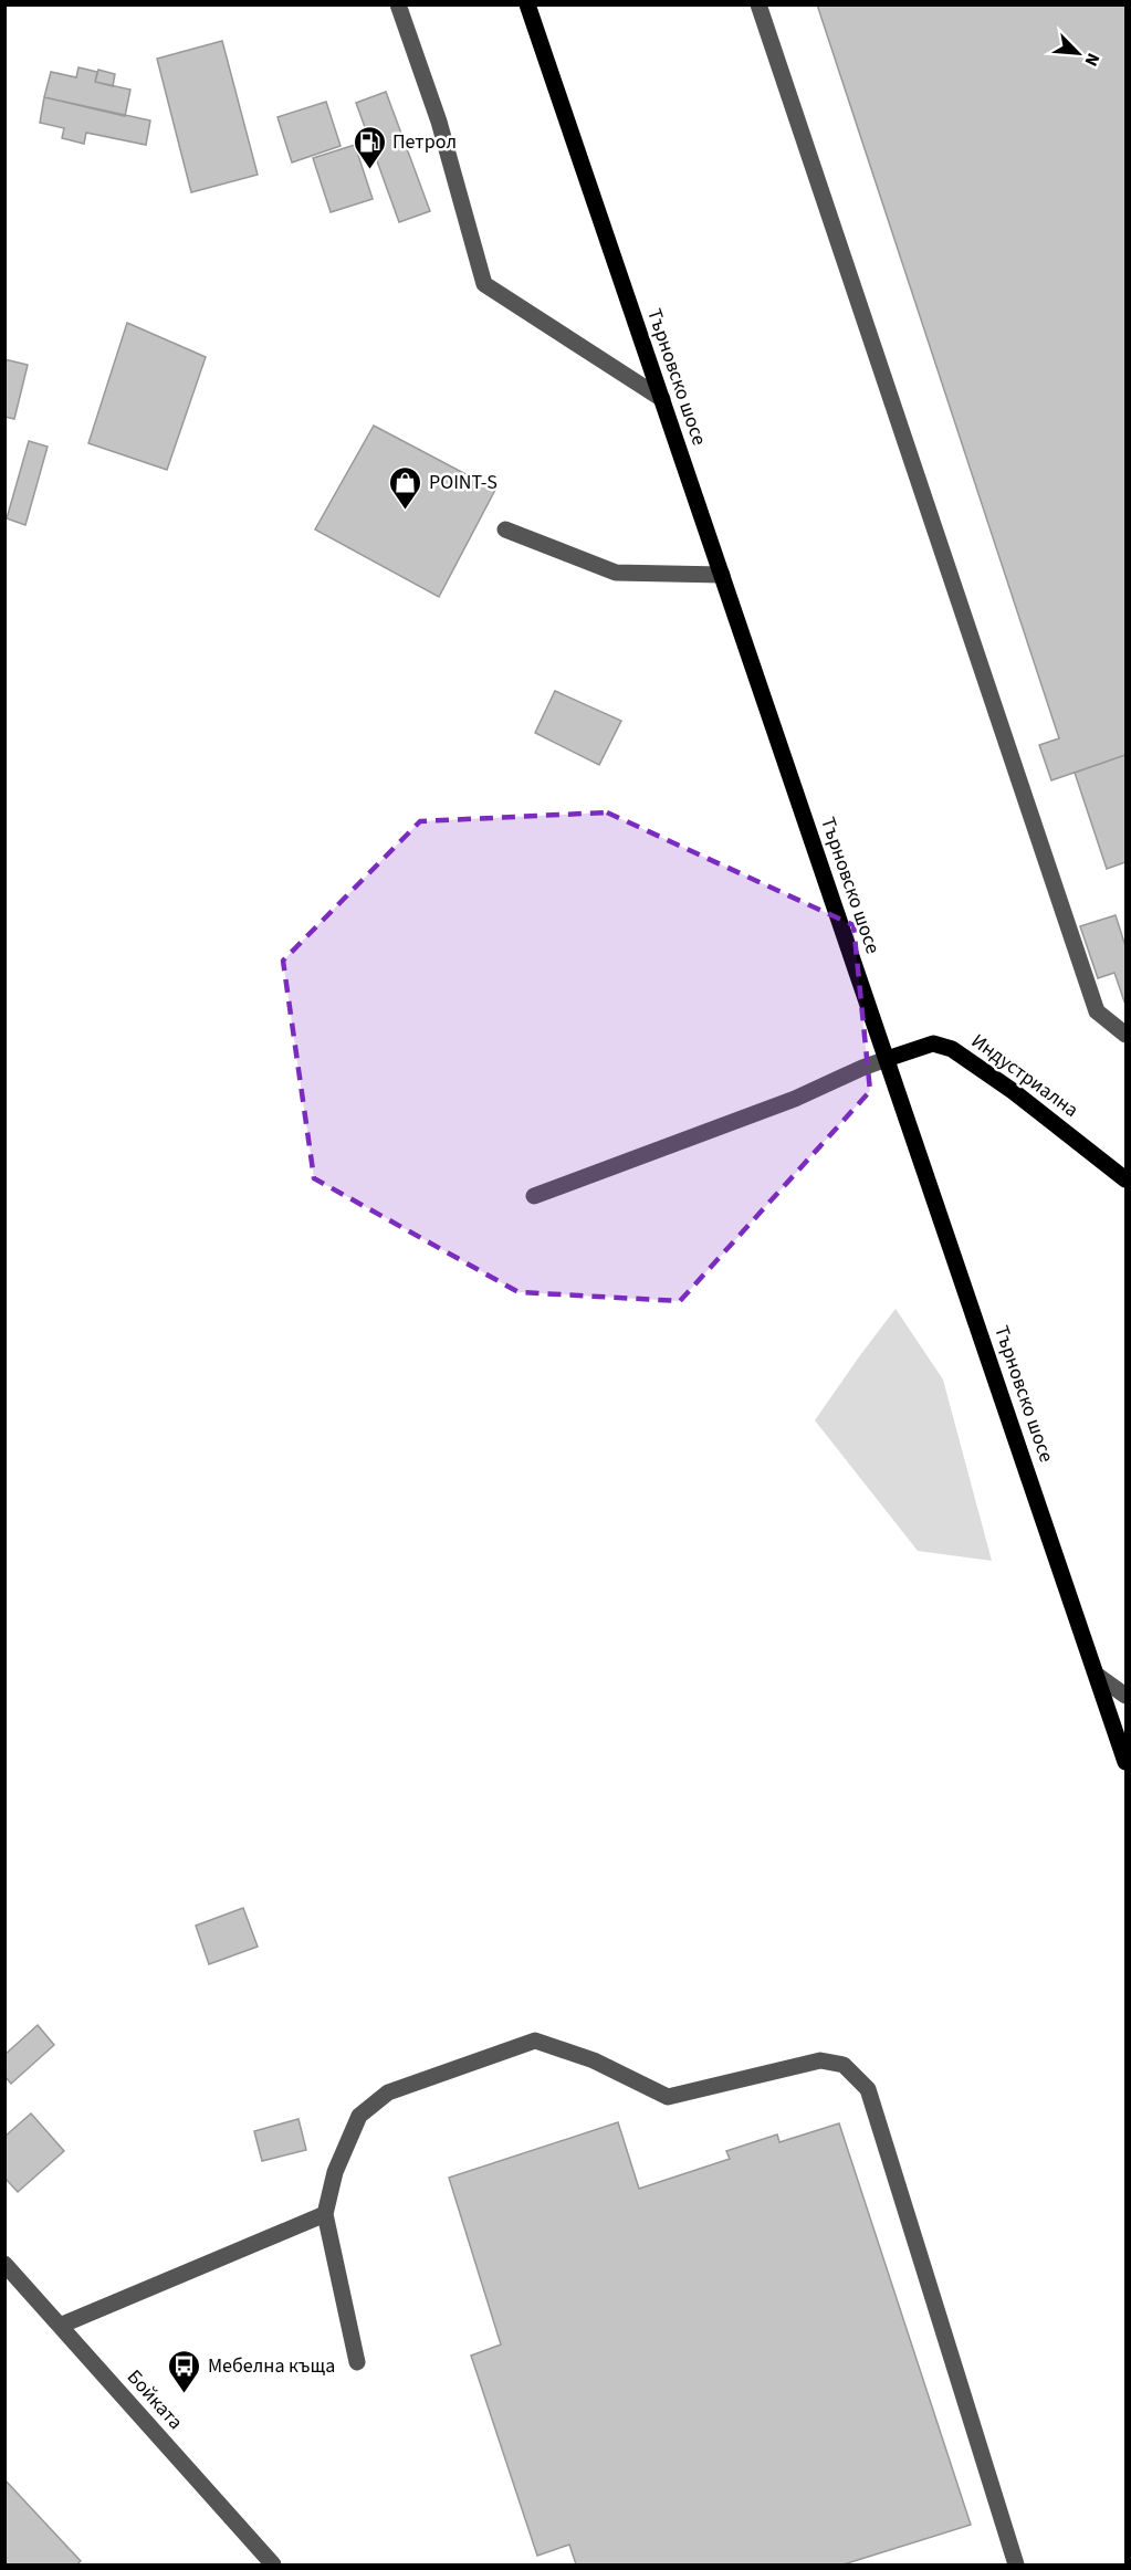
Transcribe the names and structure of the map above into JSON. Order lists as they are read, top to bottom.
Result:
{
  "streets": {
    "main road": ["Търновско шосе", "Индустриална"],
    "street": ["Бойката"]
  },
  "crossings": [
    ["Търновско шосе", "Индустриална"]
  ],
  "places": {
    "fuel station": ["Петрол"],
    "shop": ["POINT-S"],
    "bus stop": ["Мебелна къща"]
  },
  "north": "bottom right"
}
